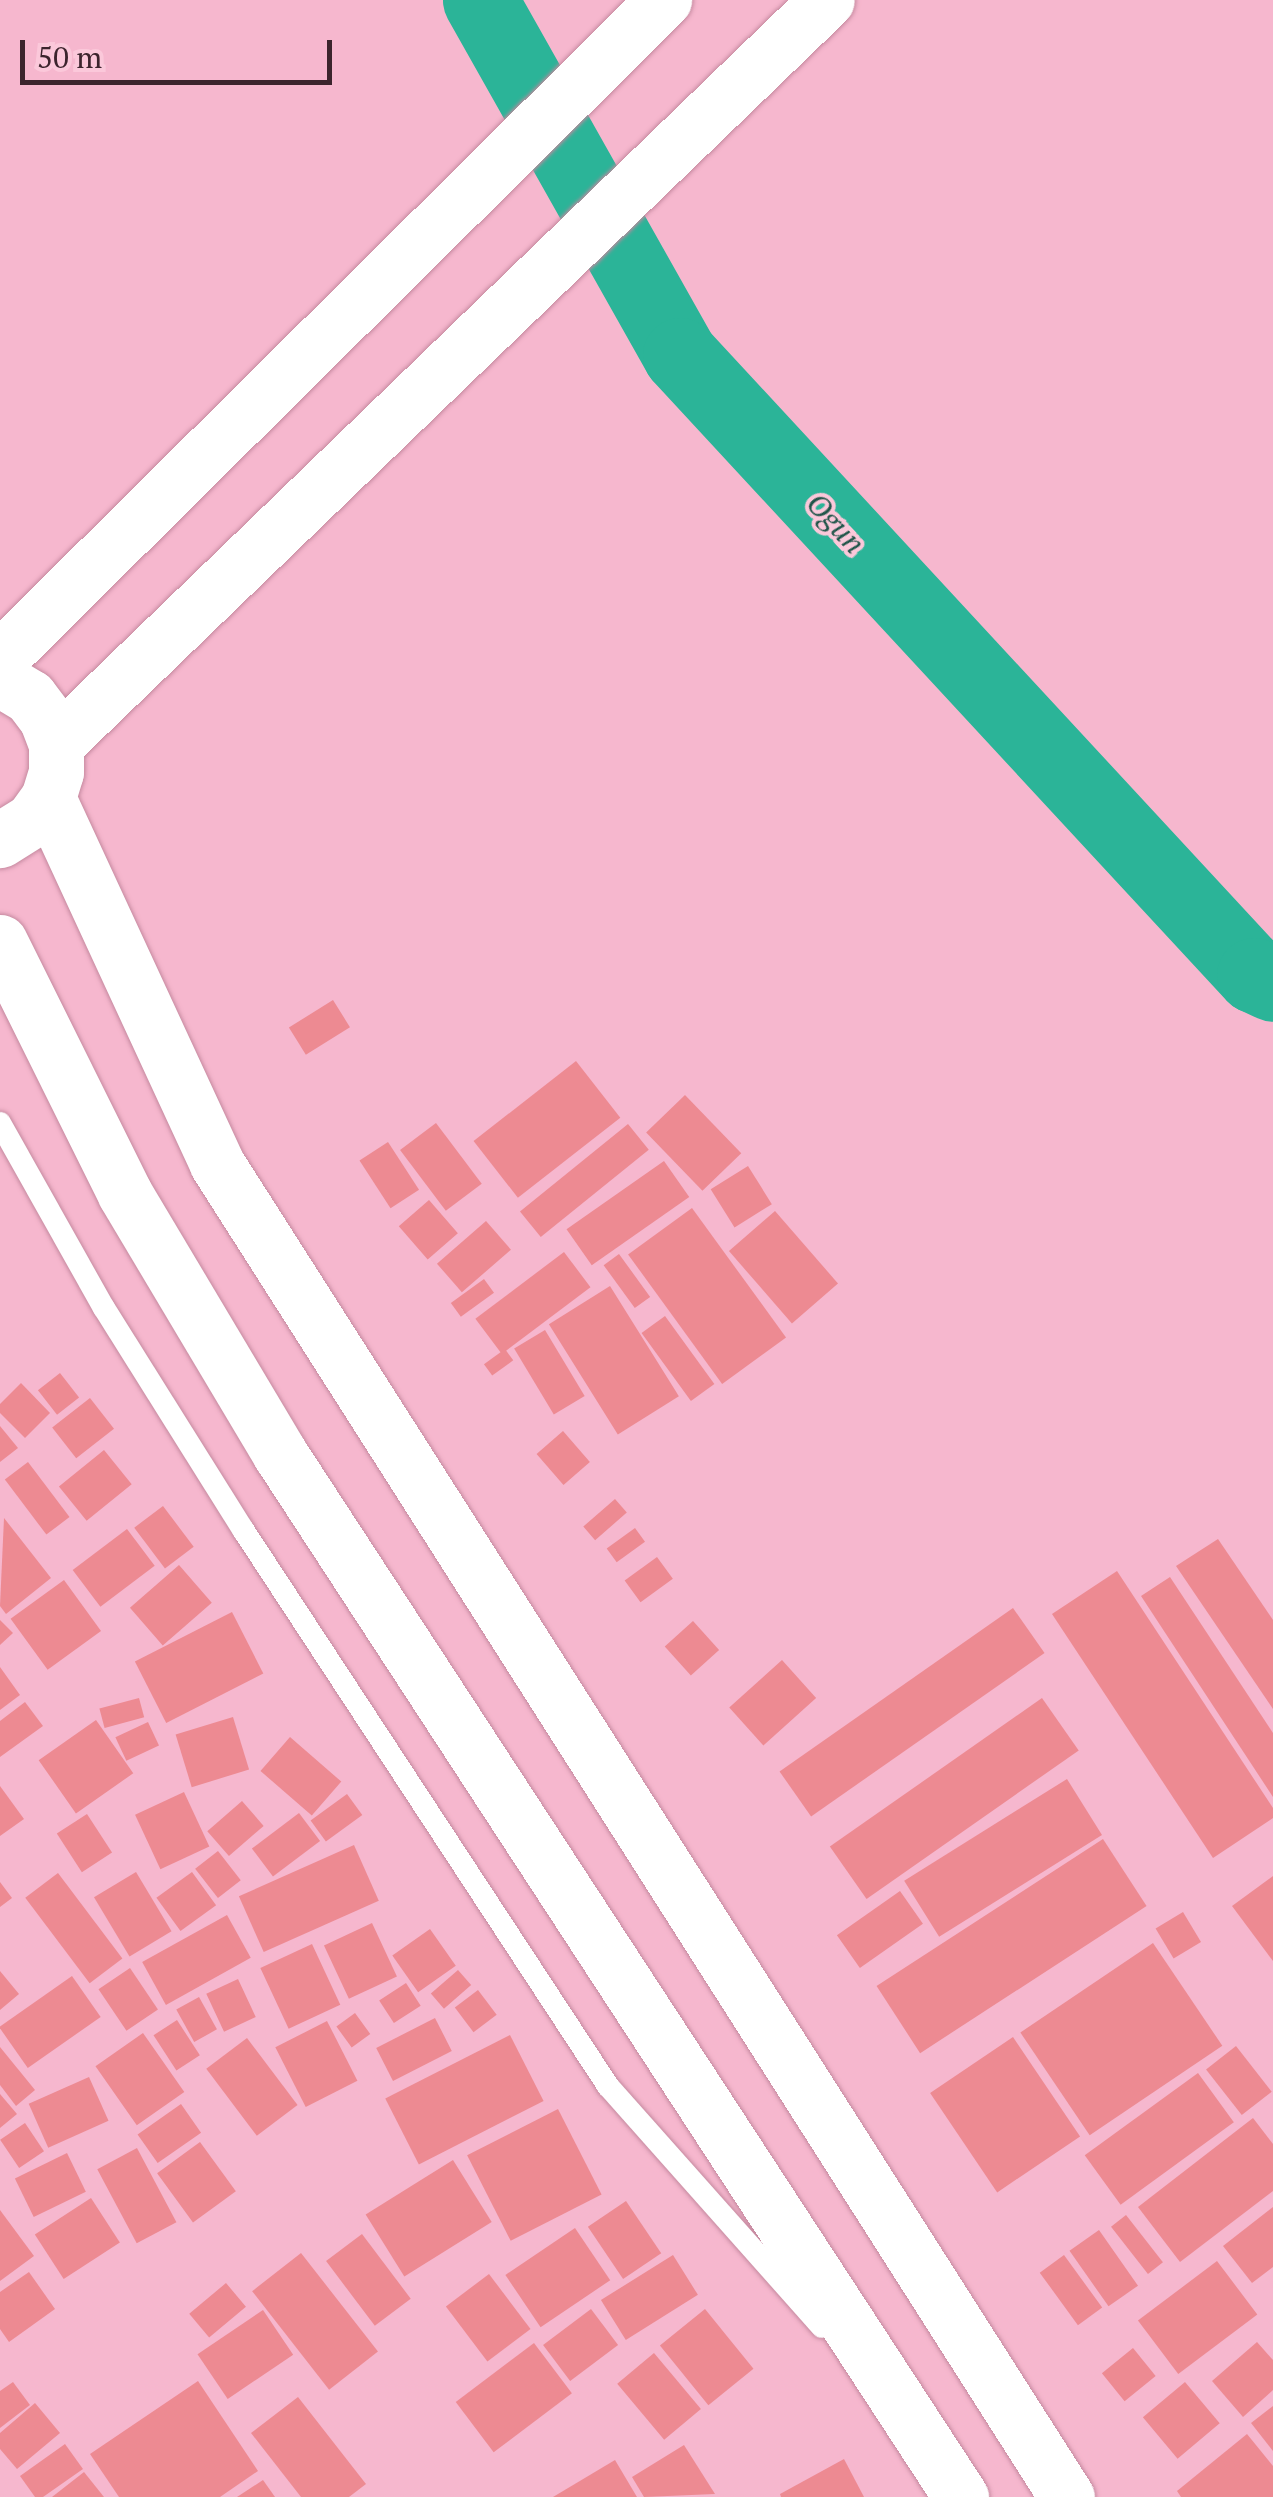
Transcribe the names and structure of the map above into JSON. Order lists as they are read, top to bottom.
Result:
{
  "water": ["Ogun"],
  "scale_bar": "50 m"
}
